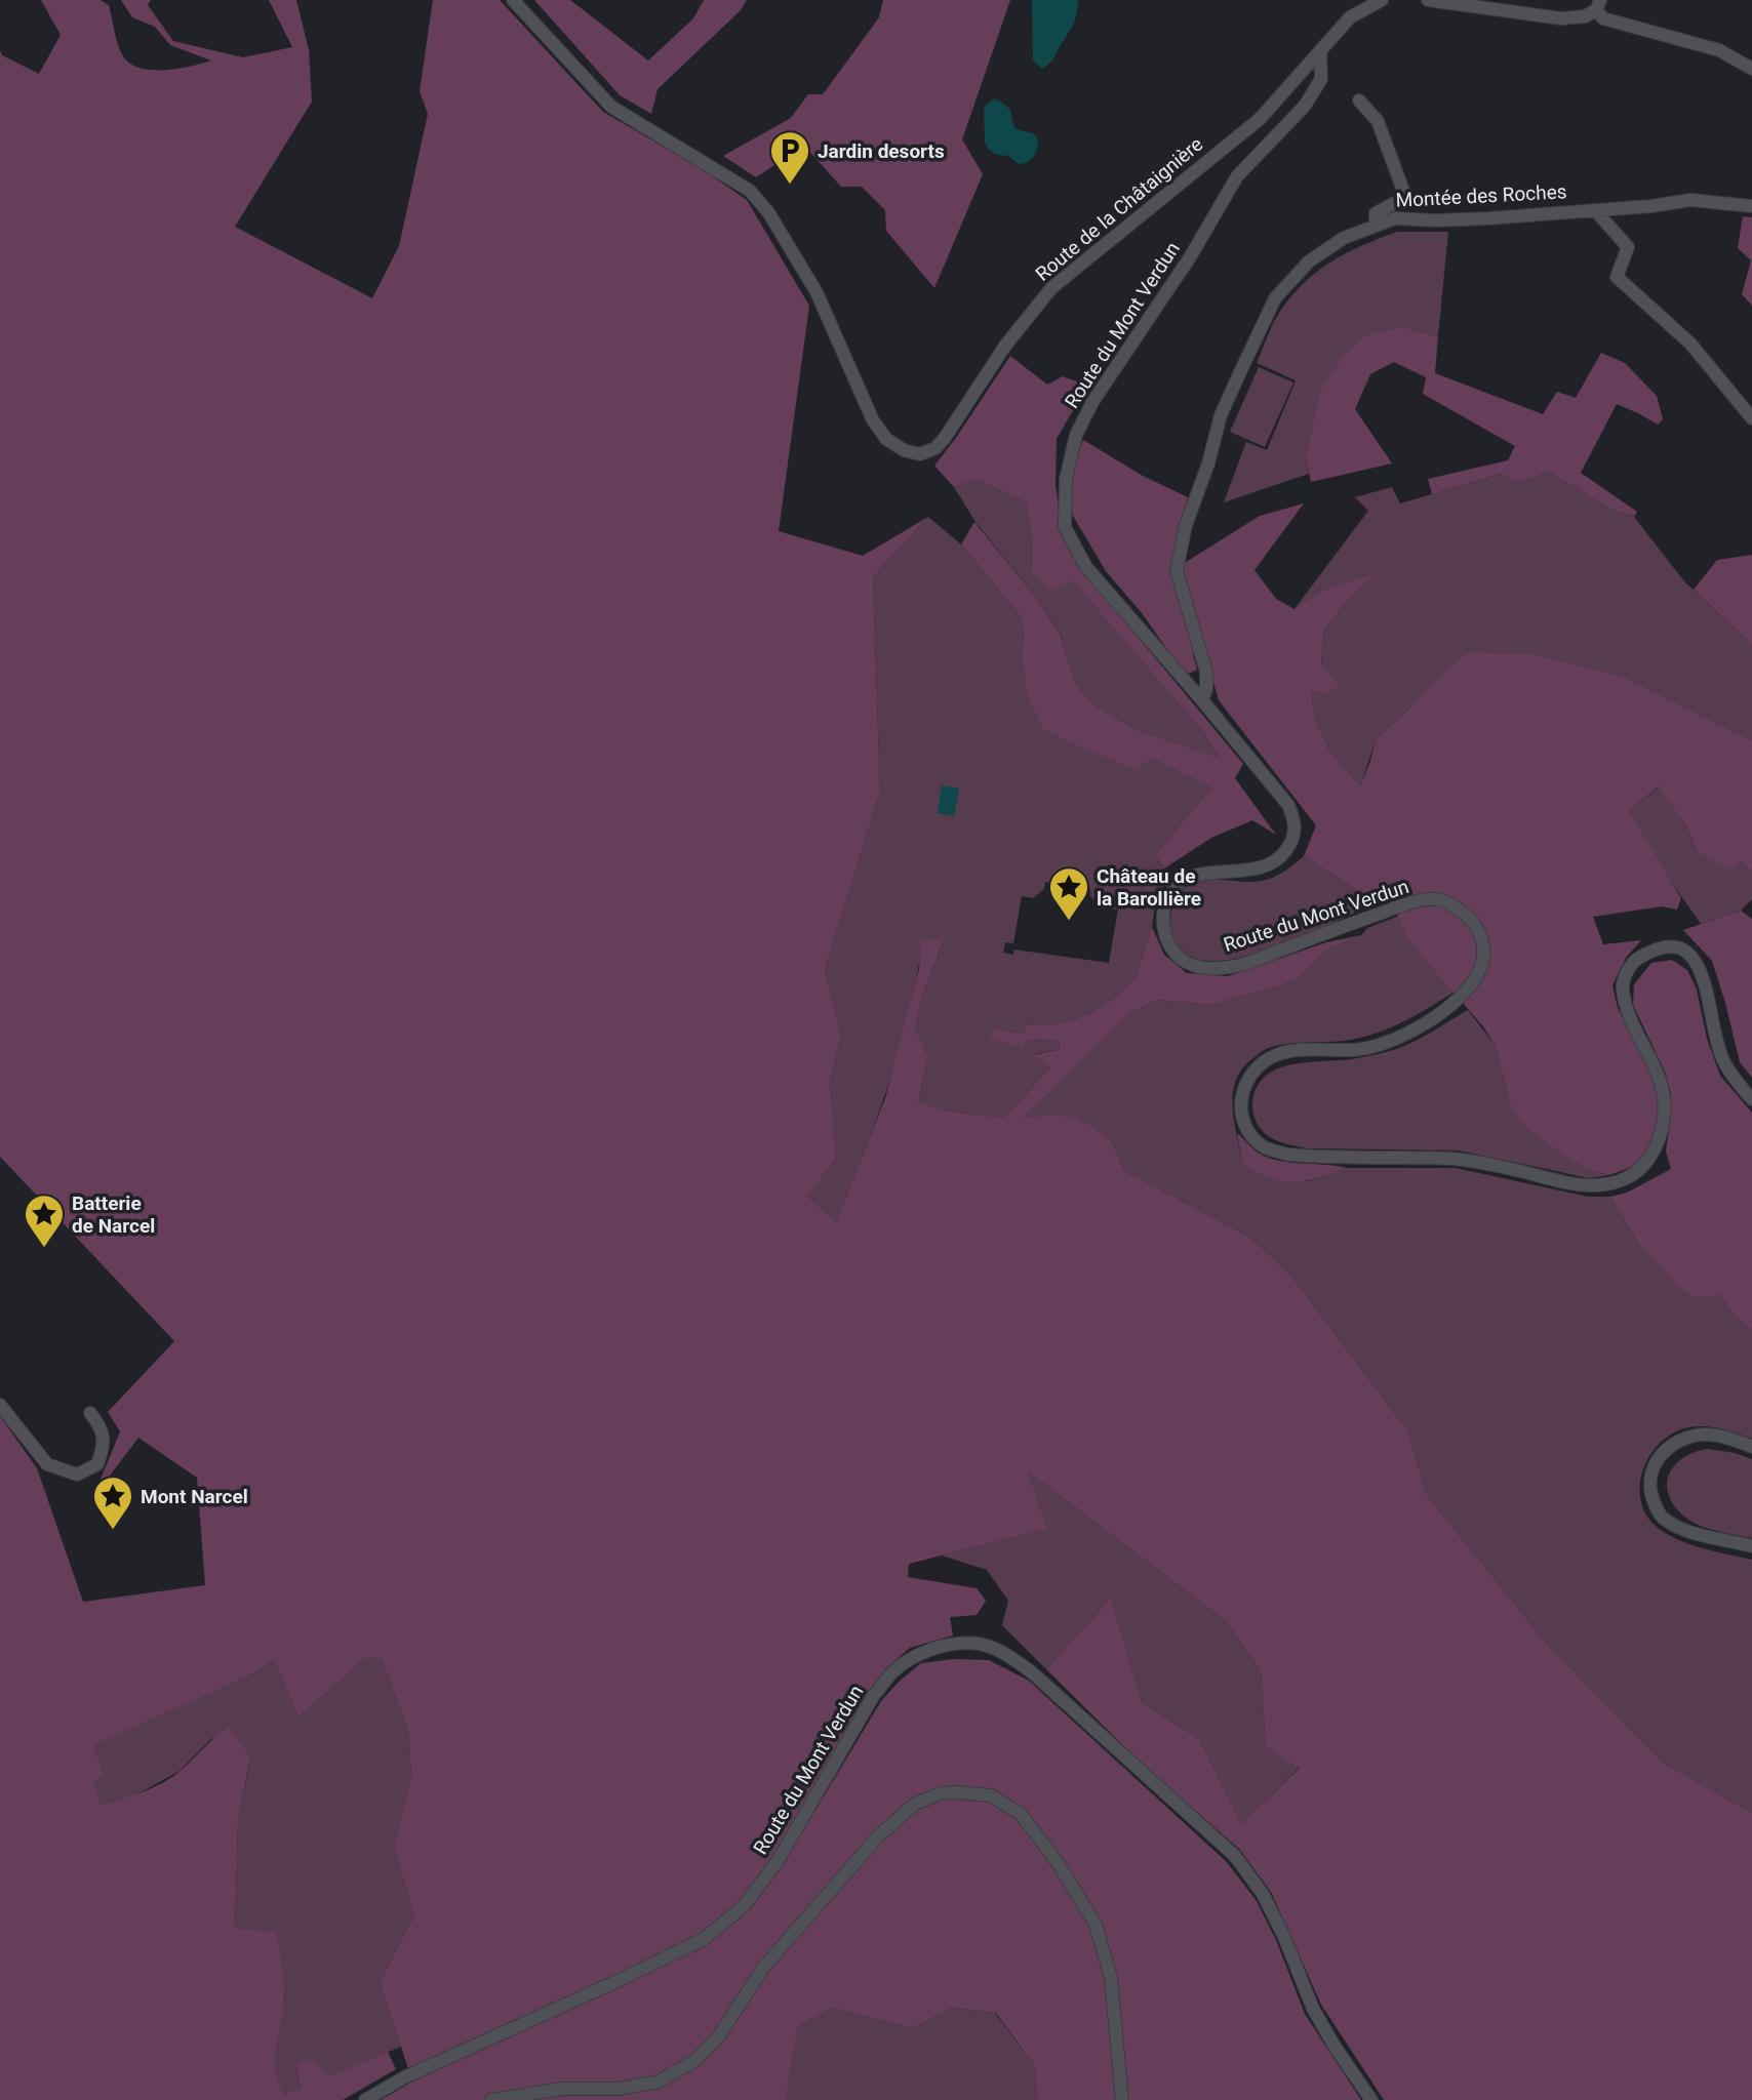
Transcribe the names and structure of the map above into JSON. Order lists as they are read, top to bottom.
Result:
{
  "streets": {
    "street": ["Montée des Roches", "Route de la Châtaignière", "Route du Mont Verdun"]
  },
  "crossings": [
    ["Montée des Roches", "Route du Mont Verdun"],
    ["Route de la Châtaignière", "Route du Mont Verdun"]
  ],
  "places": {
    "parking": ["Jardin desorts"],
    "place": ["Château de la Barollière", "Batterie de Narcel", "Mont Narcel"]
  }
}
